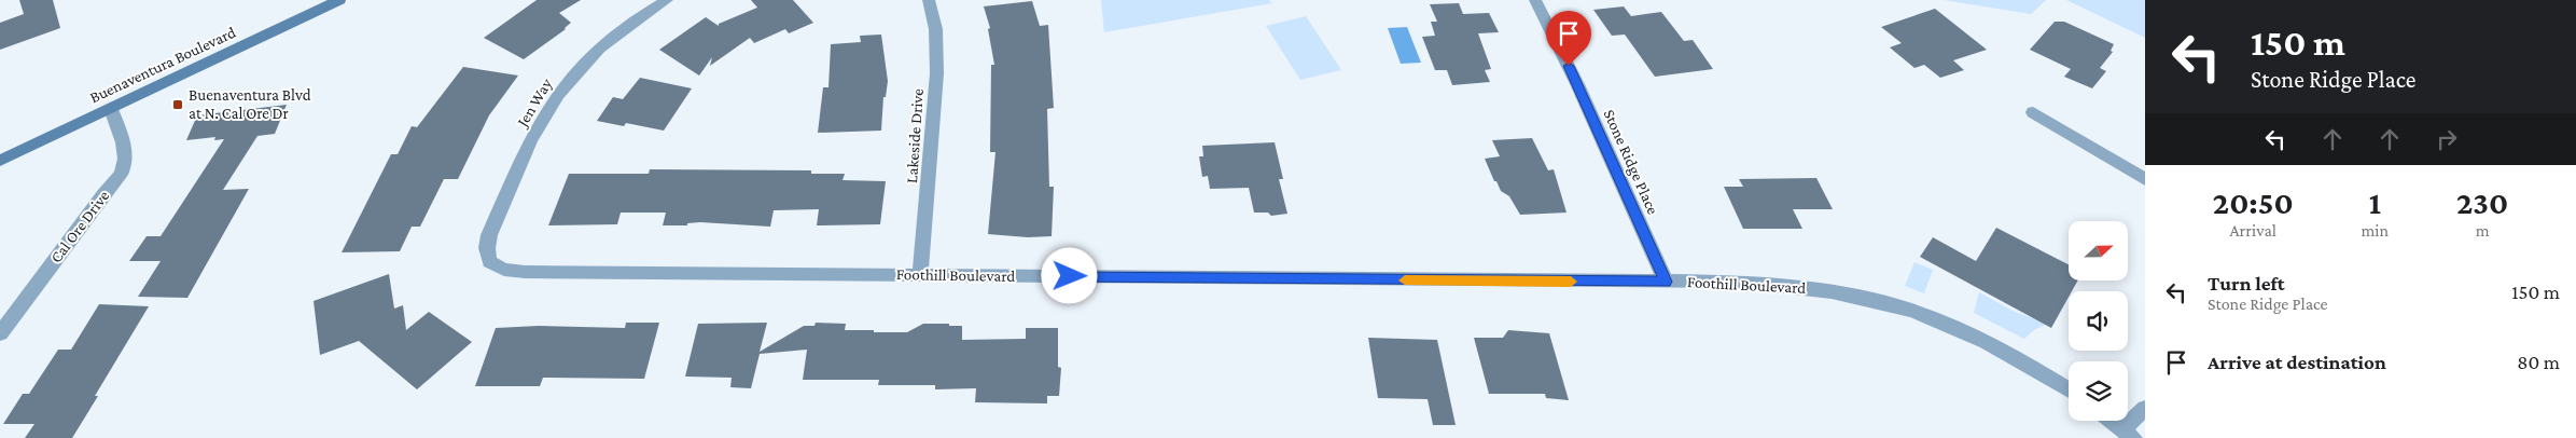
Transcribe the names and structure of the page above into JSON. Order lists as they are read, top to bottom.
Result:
{
  "streets": {
    "main road": ["Buenaventura Boulevard"],
    "street": [
      "Jen Way",
      "Lakeside Drive",
      "Stone Ridge Place",
      "Cal Ore Drive",
      "Foothill Boulevard"
    ]
  },
  "crossings": [
    ["Buenaventura Boulevard", "Cal Ore Drive"],
    ["Jen Way", "Foothill Boulevard"],
    ["Lakeside Drive", "Foothill Boulevard"],
    ["Stone Ridge Place", "Foothill Boulevard"]
  ],
  "places": {
    "transit": ["Buenaventura Blvd at N. Cal Ore Dr"]
  },
  "north": "right",
  "page": {
    "turn": ["150 m", "Stone Ridge Place"],
    "eta": [
      "20:50",
      "Arrival",
      "1",
      "min",
      "230",
      "m"
    ],
    "list": [
      {
        "name": "Turn left",
        "note": "Stone Ridge Place",
        "value": "150 m"
      },
      {
        "name": "Arrive at destination",
        "value": "80 m"
      }
    ]
  }
}
